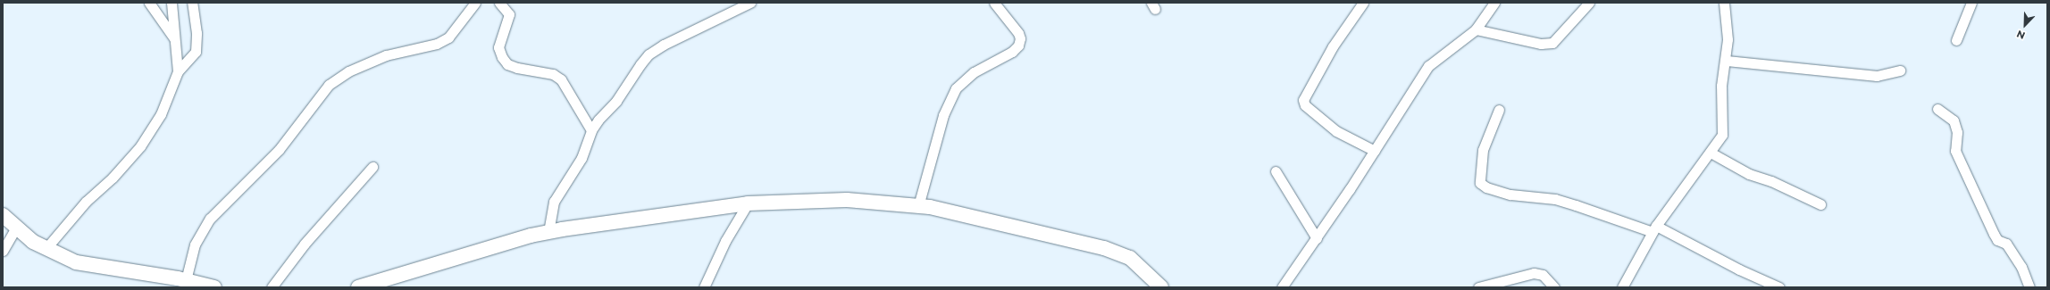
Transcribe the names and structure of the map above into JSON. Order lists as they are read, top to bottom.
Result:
{
  "north": "bottom left"
}
